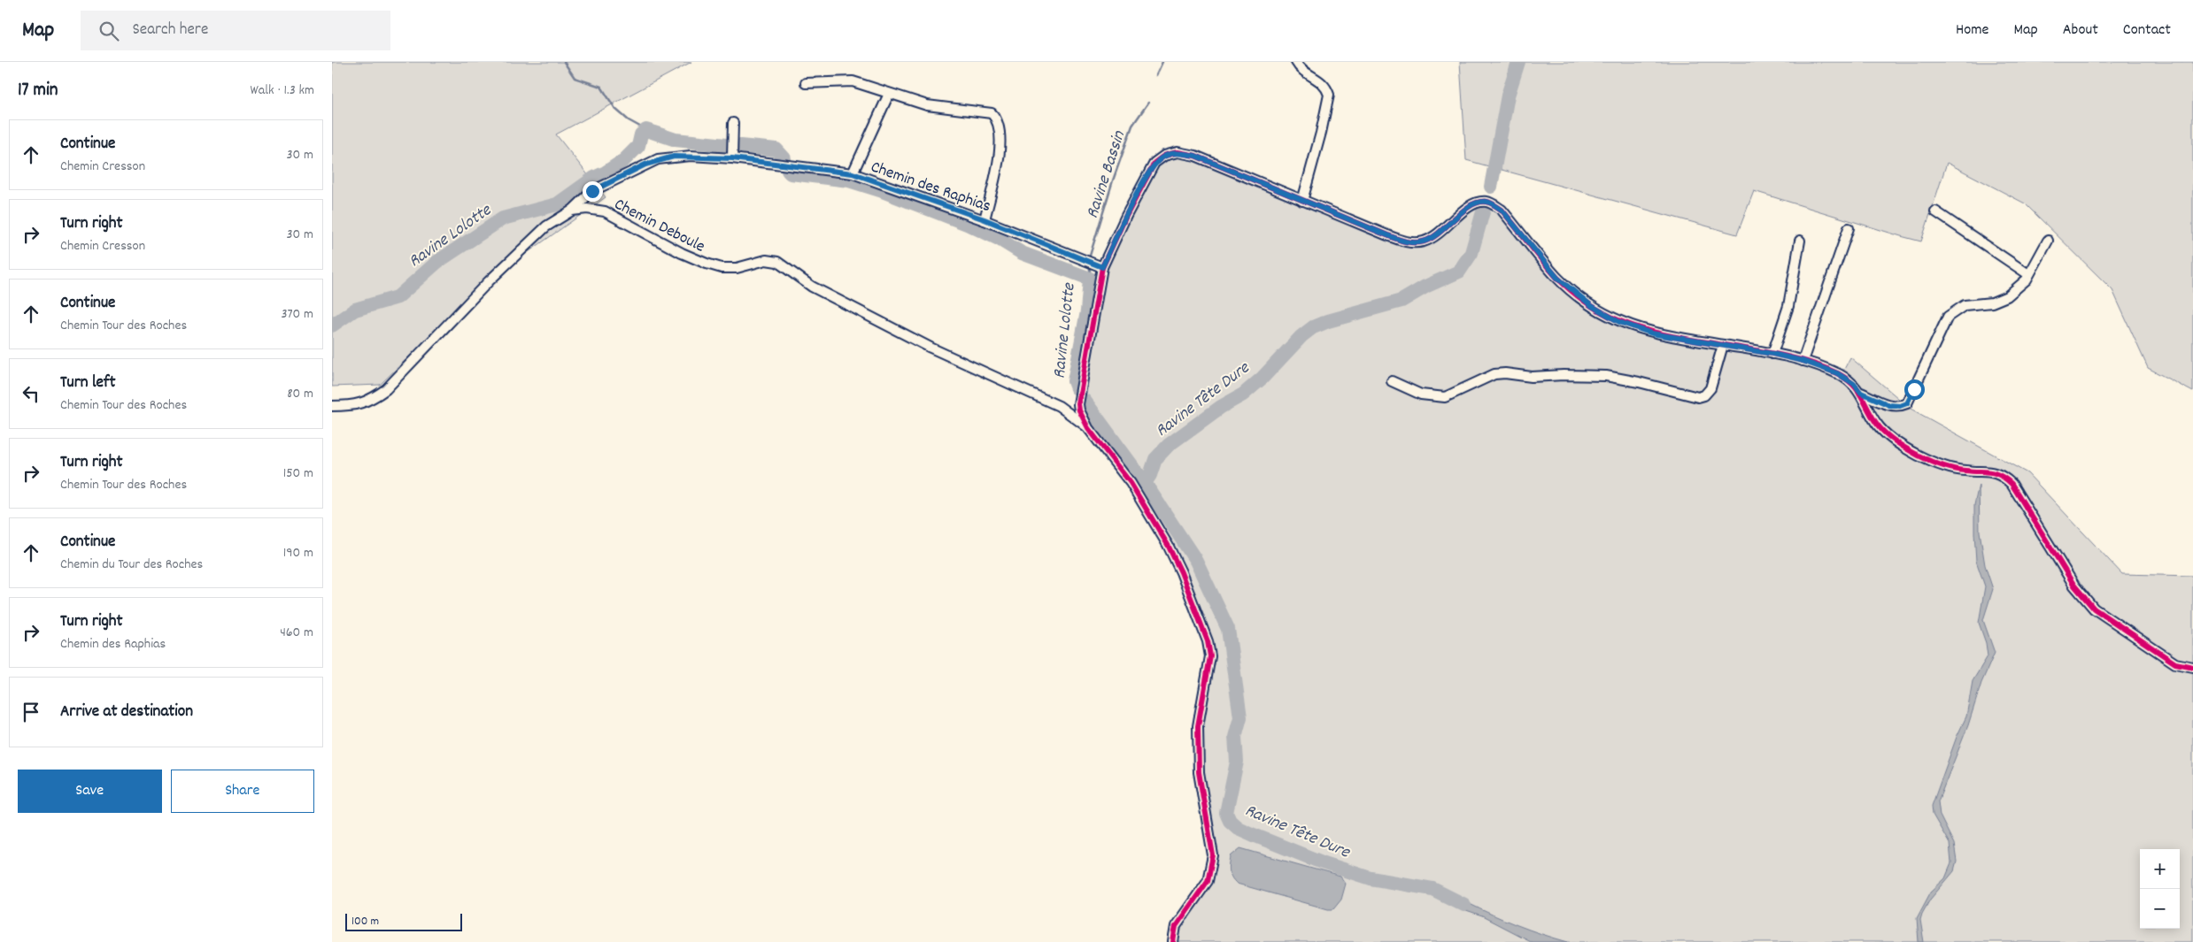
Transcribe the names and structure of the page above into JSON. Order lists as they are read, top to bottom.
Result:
{
  "streets": {
    "street": ["Chemin des Raphias", "Chemin Deboule"]
  },
  "crossings": [
    ["Chemin des Raphias", "Chemin Deboule"]
  ],
  "water": ["Ravine Bassin", "Ravine Lolotte", "Ravine Tête Dure"],
  "scale_bar": "100 m",
  "page": {
    "header": "Map",
    "search": "Search here",
    "nav": [
      "Home",
      "Map",
      "About",
      "Contact"
    ],
    "heading": ["17 min", "Walk · 1.3 km"],
    "list": [
      ["Continue", "Chemin Cresson", "30 m"],
      ["Turn right", "Chemin Cresson", "30 m"],
      ["Continue", "Chemin Tour des Roches", "370 m"],
      ["Turn left", "Chemin Tour des Roches", "80 m"],
      ["Turn right", "Chemin Tour des Roches", "150 m"],
      ["Continue", "Chemin du Tour des Roches", "190 m"],
      ["Turn right", "Chemin des Raphias", "460 m"],
      "Arrive at destination"
    ],
    "buttons": ["Save", "Share"],
    "map_buttons": ["+", "−"],
    "scale": "100 m"
  }
}
